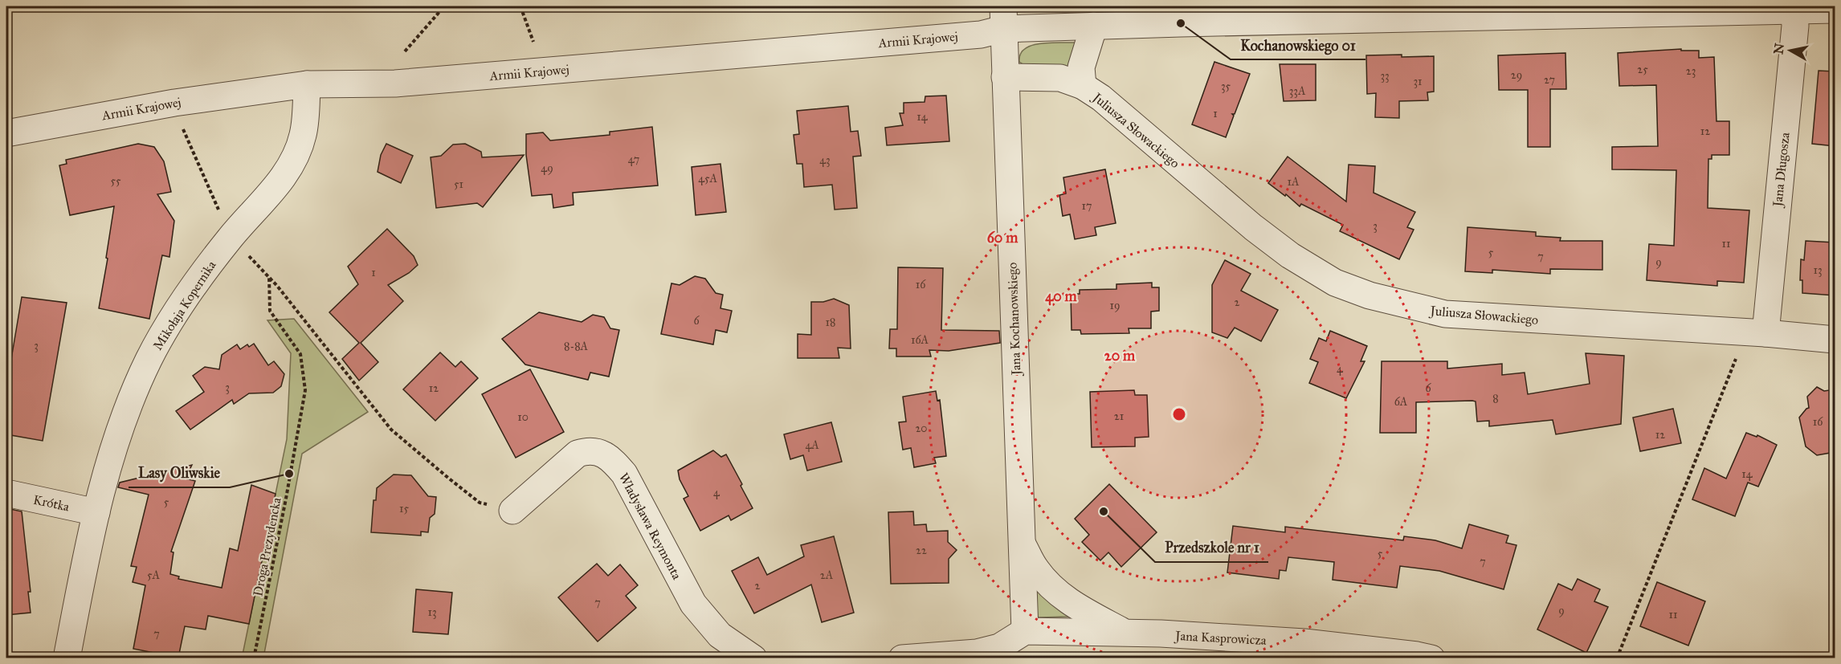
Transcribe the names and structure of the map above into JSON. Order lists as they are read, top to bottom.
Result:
{
  "streets": {
    "street": [
      "Armii Krajowej",
      "Juliusza Słowackiego",
      "Jana Długosza",
      "Mikołaja Kopernika",
      "Jana Kochanowskiego",
      "Krótka",
      "Władysława Reymonta",
      "Jana Kasprowicza"
    ],
    "path": ["Droga Prezydencka"]
  },
  "crossings": [
    ["Armii Krajowej", "Jana Długosza"],
    ["Armii Krajowej", "Mikołaja Kopernika"],
    ["Armii Krajowej", "Jana Kochanowskiego"],
    ["Juliusza Słowackiego", "Jana Długosza"],
    ["Juliusza Słowackiego", "Jana Kochanowskiego"],
    ["Mikołaja Kopernika", "Krótka"],
    ["Jana Kochanowskiego", "Jana Kasprowicza"]
  ],
  "places": ["Kochanowskiego 01", "Lasy Oliwskie", "Przedszkole nr 1"],
  "house_numbers": [
    "25",
    "23",
    "29",
    "33",
    "27",
    "31",
    "35",
    "33A",
    "1",
    "14",
    "12",
    "47",
    "43",
    "49",
    "45A",
    "55",
    "1A",
    "51",
    "17",
    "3",
    "11",
    "5",
    "7",
    "9",
    "13",
    "1",
    "16",
    "2",
    "19",
    "6",
    "18",
    "16A",
    "3",
    "8-8A",
    "4",
    "3",
    "12",
    "6",
    "8",
    "6A",
    "21",
    "10",
    "16",
    "20",
    "12",
    "4A",
    "14",
    "4",
    "5",
    "15",
    "22",
    "5",
    "7",
    "5A",
    "2A",
    "2",
    "7",
    "9",
    "13",
    "11",
    "7"
  ],
  "north": "left",
  "rings": ["60 m", "40 m", "20 m"]
}
